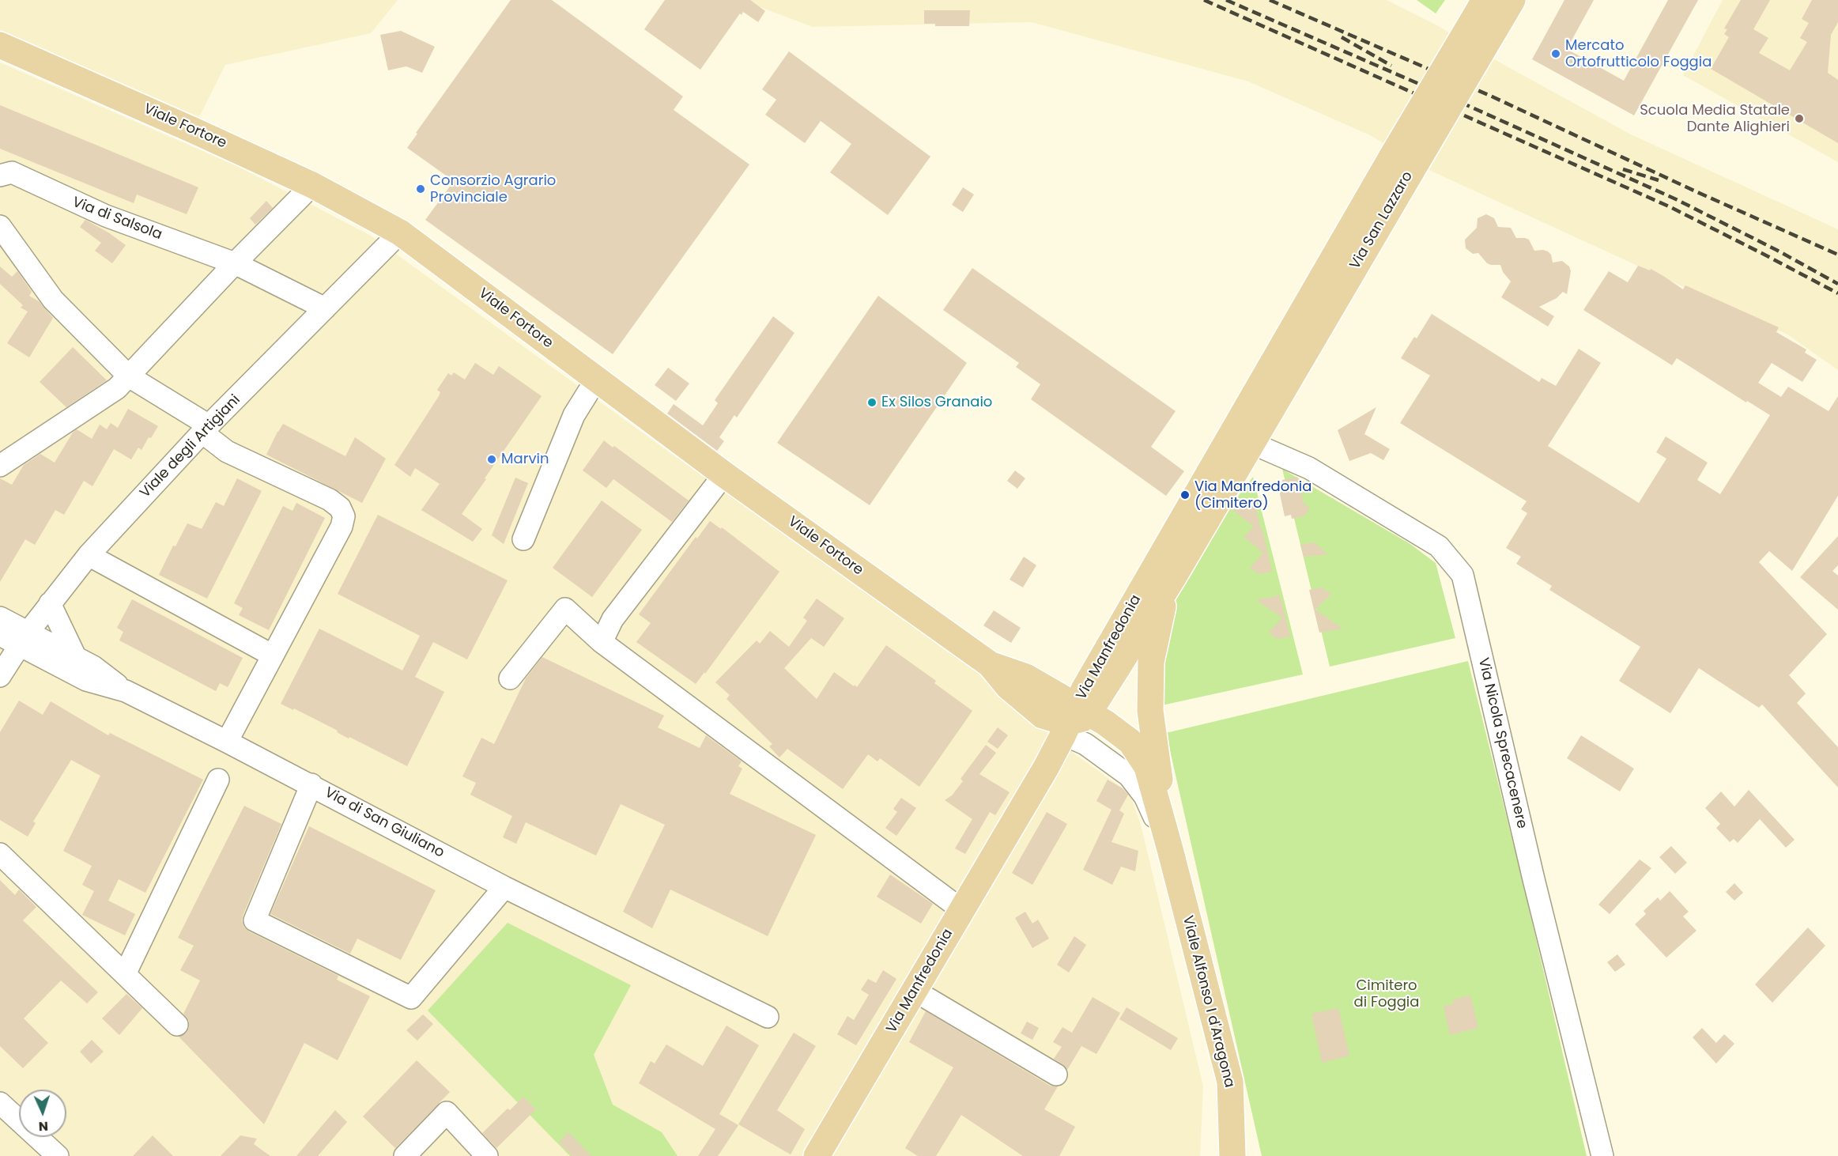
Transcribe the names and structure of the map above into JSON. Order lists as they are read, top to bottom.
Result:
{
  "streets": {
    "main road": [
      "Viale Fortore",
      "Via San Lazzaro",
      "Via Manfredonia",
      "Viale Alfonso I d'Aragona"
    ],
    "street": [
      "Via di Salsola",
      "Viale degli Artigiani",
      "Via Nicola Sprecacenere",
      "Via di San Giuliano"
    ]
  },
  "crossings": [
    ["Viale Fortore", "Viale degli Artigiani"],
    ["Viale Fortore", "Via Manfredonia"],
    ["Viale Fortore", "Viale Alfonso I d'Aragona"],
    ["Via di Salsola", "Viale degli Artigiani"],
    ["Via San Lazzaro", "Via Manfredonia"],
    ["Via San Lazzaro", "Via Nicola Sprecacenere"],
    ["Viale degli Artigiani", "Via di San Giuliano"],
    ["Via Manfredonia", "Via Nicola Sprecacenere"],
    ["Via Manfredonia", "Viale Alfonso I d'Aragona"]
  ],
  "parks": ["Cimitero di Foggia"],
  "places": [
    "Mercato Ortofrutticolo Foggia",
    "Scuola Media Statale Dante Alighieri",
    "Consorzio Agrario Provinciale",
    "Ex Silos Granaio",
    "Marvin",
    "Via Manfredonia (Cimitero)"
  ],
  "north": "bottom"
}
